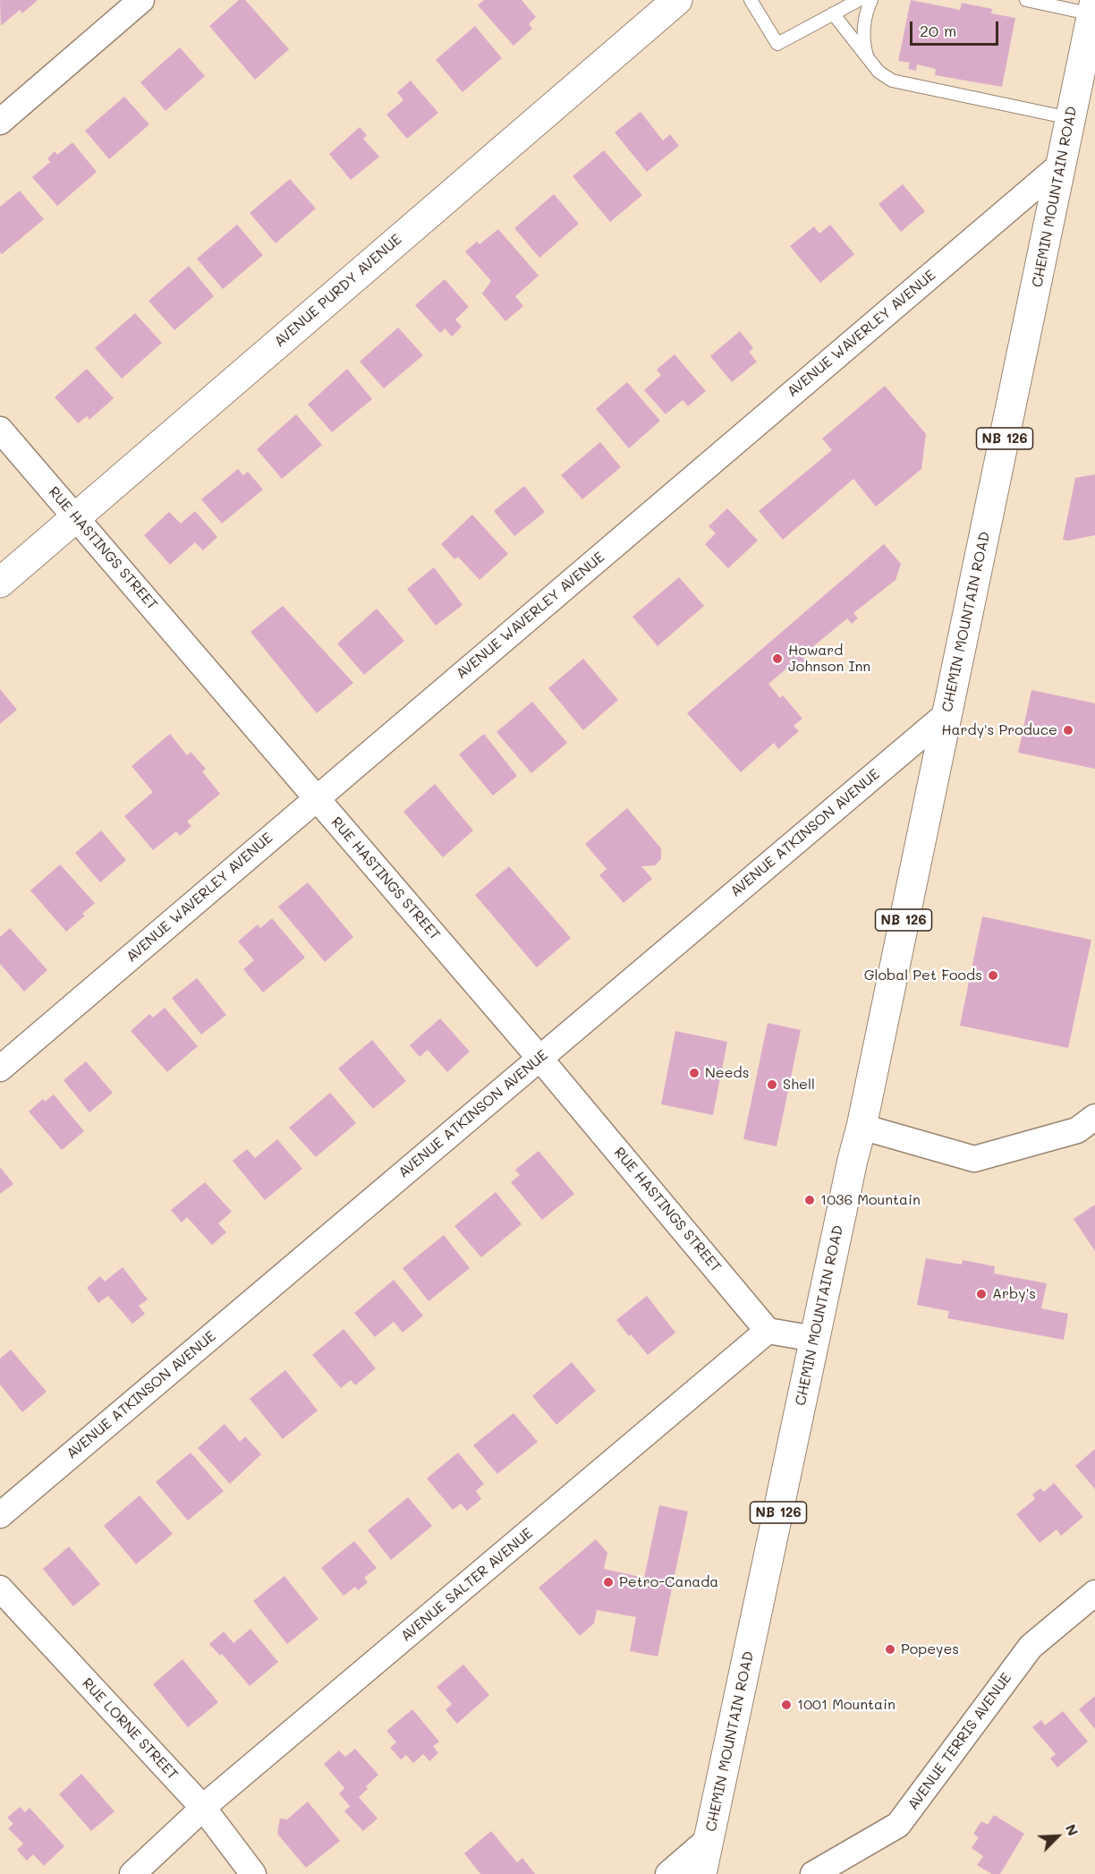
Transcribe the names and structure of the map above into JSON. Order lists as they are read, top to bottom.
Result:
{
  "streets": {
    "main road": ["CHEMIN MOUNTAIN ROAD", "AVENUE PURDY AVENUE", "NB 126"],
    "street": [
      "AVENUE WAVERLEY AVENUE",
      "RUE HASTINGS STREET",
      "AVENUE ATKINSON AVENUE",
      "AVENUE SALTER AVENUE",
      "RUE LORNE STREET",
      "AVENUE TERRIS AVENUE"
    ]
  },
  "crossings": [
    ["CHEMIN MOUNTAIN ROAD", "AVENUE WAVERLEY AVENUE"],
    ["CHEMIN MOUNTAIN ROAD", "AVENUE ATKINSON AVENUE"],
    ["AVENUE PURDY AVENUE", "RUE HASTINGS STREET"],
    ["AVENUE WAVERLEY AVENUE", "RUE HASTINGS STREET"],
    ["RUE HASTINGS STREET", "AVENUE ATKINSON AVENUE"],
    ["RUE HASTINGS STREET", "AVENUE SALTER AVENUE"],
    ["AVENUE SALTER AVENUE", "RUE LORNE STREET"]
  ],
  "places": [
    "Howard Johnson Inn",
    "Hardy's Produce",
    "Global Pet Foods",
    "Needs",
    "Shell",
    "1036 Mountain",
    "Arby's",
    "Petro-Canada",
    "Popeyes",
    "1001 Mountain"
  ],
  "scale_bar": "20 m",
  "north": "top right"
}
